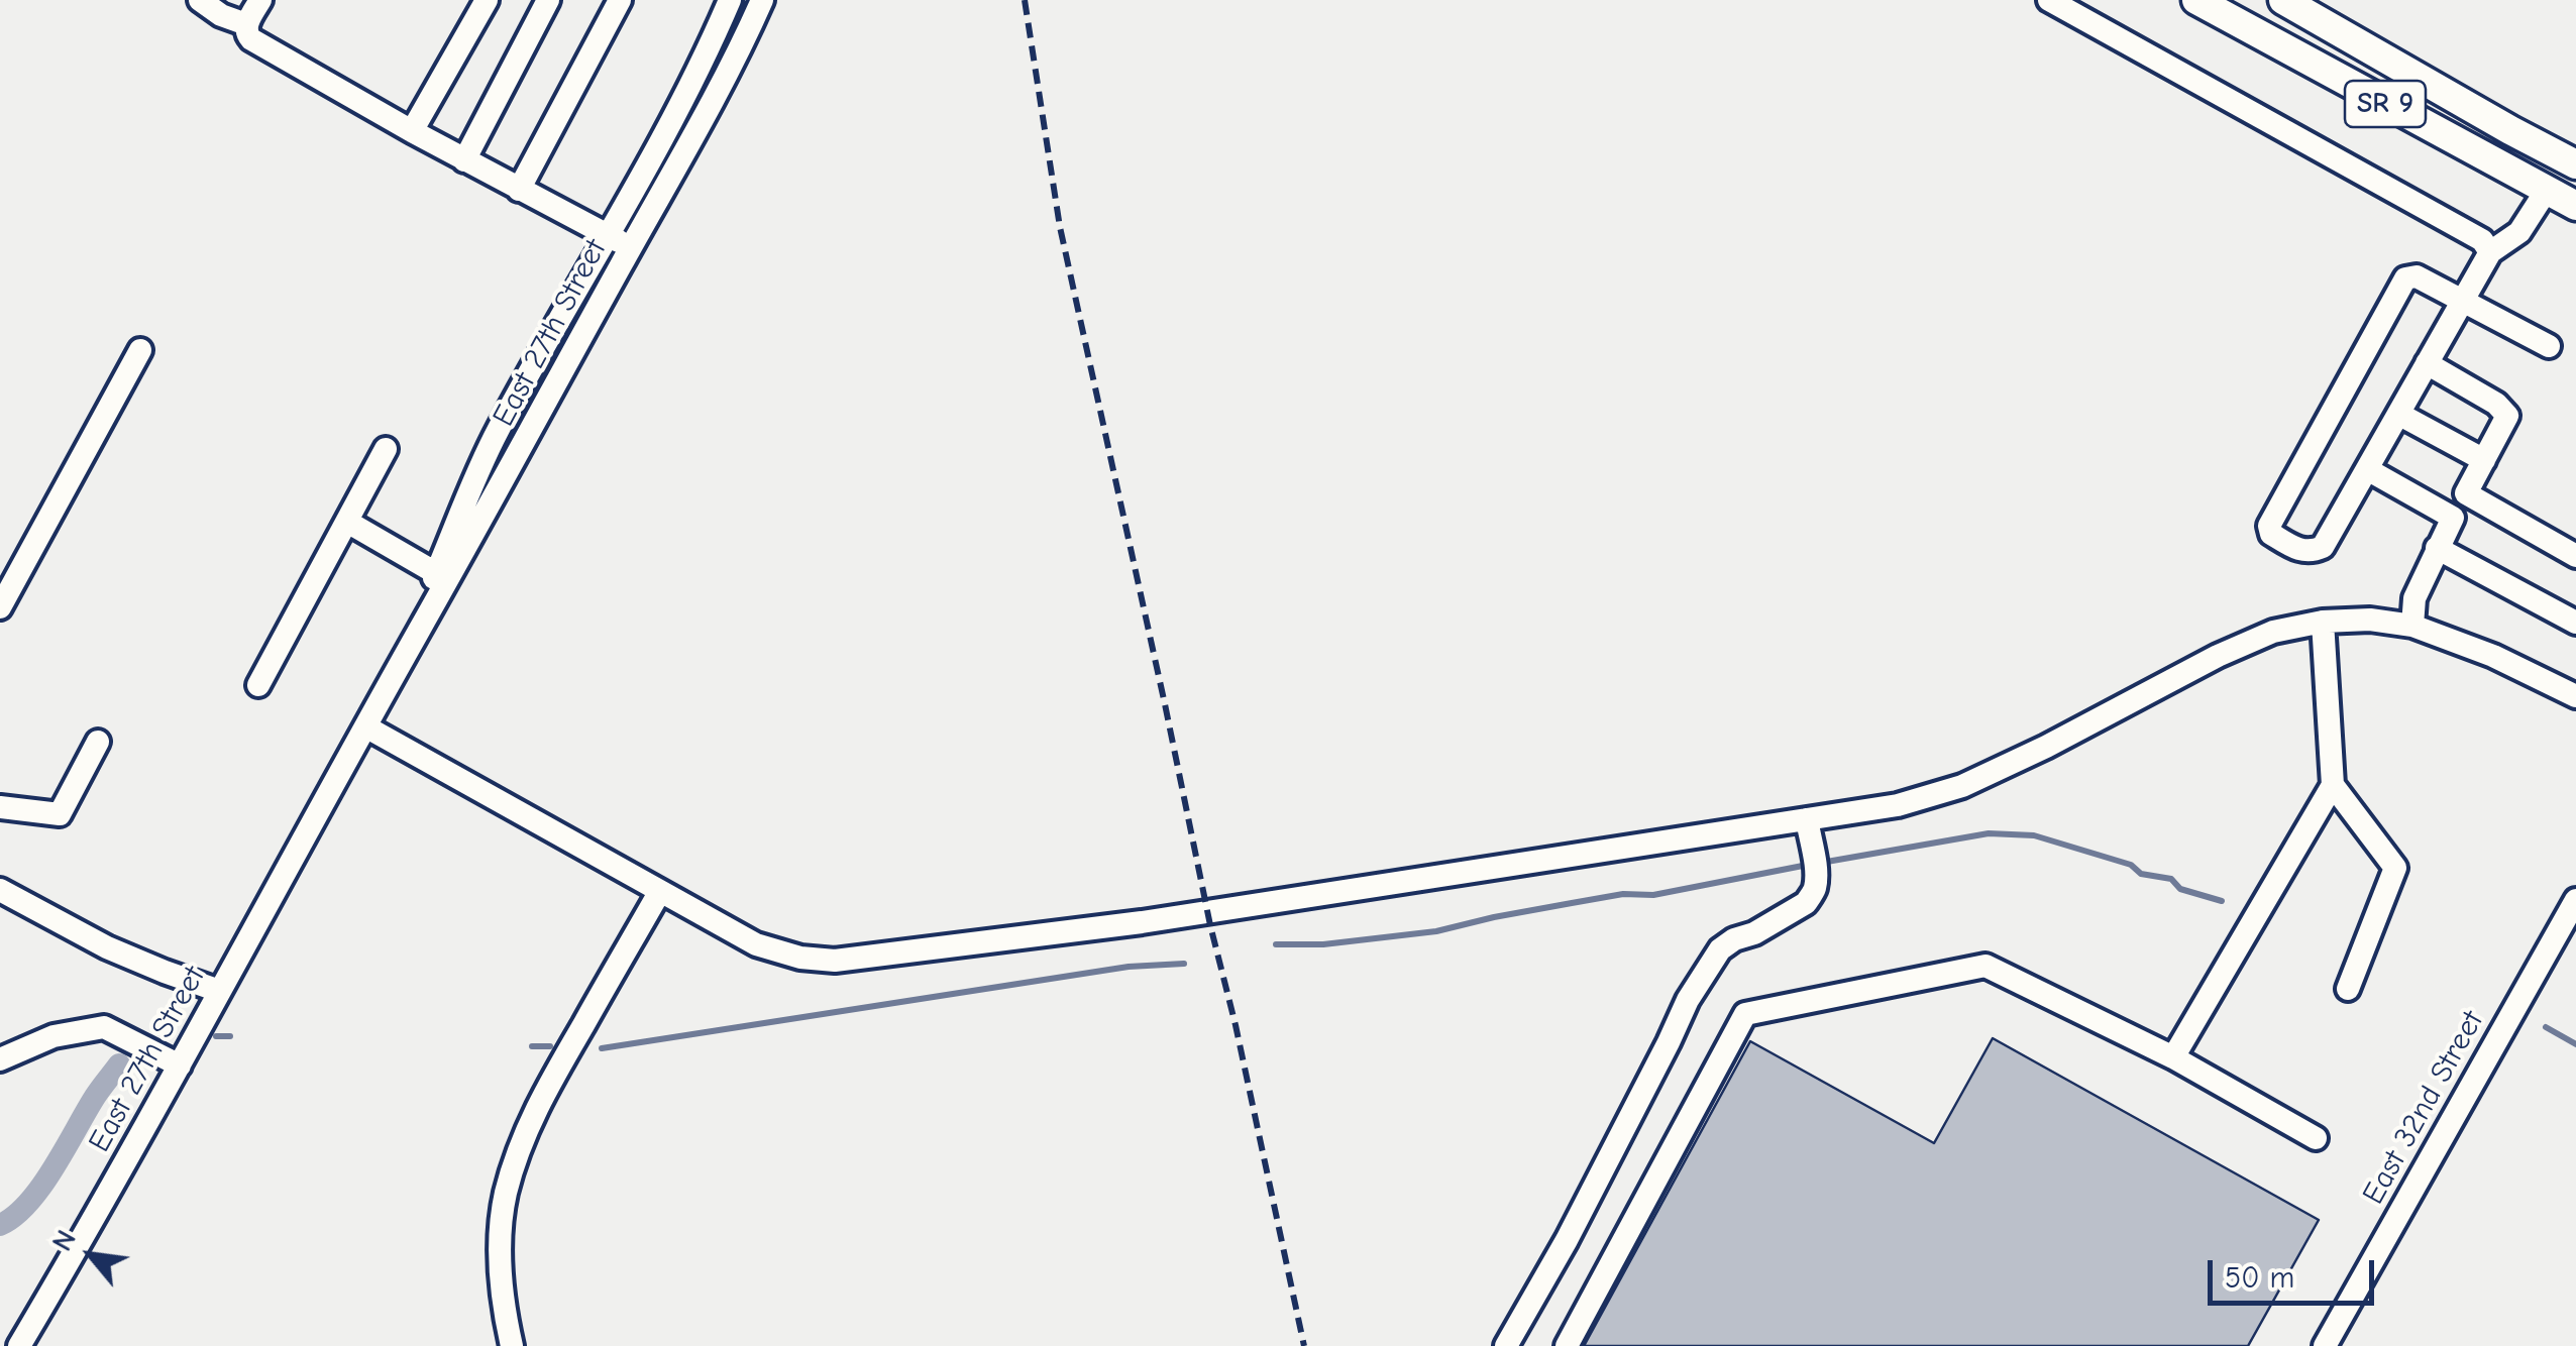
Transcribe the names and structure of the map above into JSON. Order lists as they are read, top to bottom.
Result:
{
  "streets": {
    "main road": ["SR 9"],
    "street": ["East 27th Street", "East 32nd Street"]
  },
  "scale_bar": "50 m",
  "north": "top left"
}
